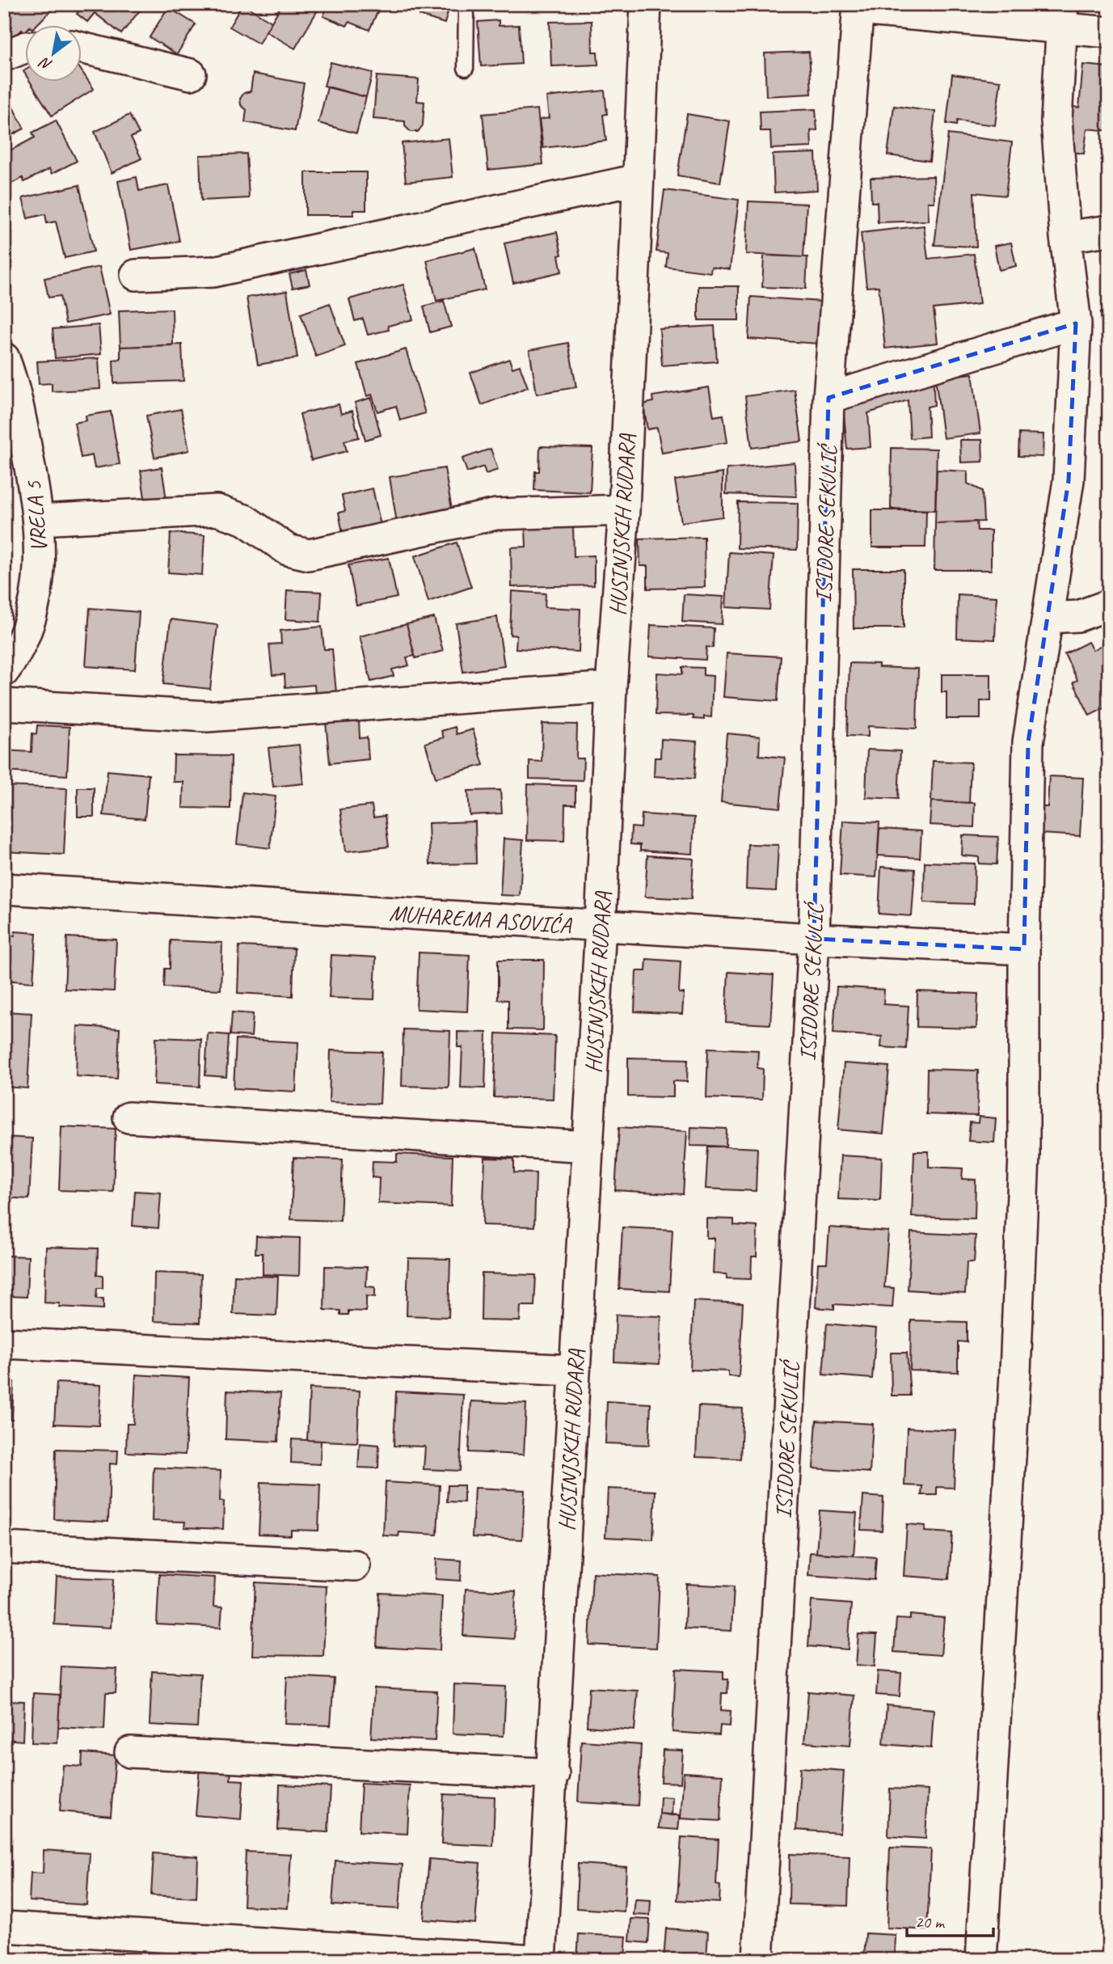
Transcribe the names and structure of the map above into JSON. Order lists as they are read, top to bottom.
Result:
{
  "streets": {
    "street": [
      "VRELA 5",
      "ISIDORE SEKULIĆ",
      "HUSINJSKIH RUDARA",
      "MUHAREMA ASOVIĆA"
    ]
  },
  "crossings": [
    ["ISIDORE SEKULIĆ", "MUHAREMA ASOVIĆA"],
    ["HUSINJSKIH RUDARA", "MUHAREMA ASOVIĆA"]
  ],
  "scale_bar": "20 m",
  "north": "bottom left"
}
